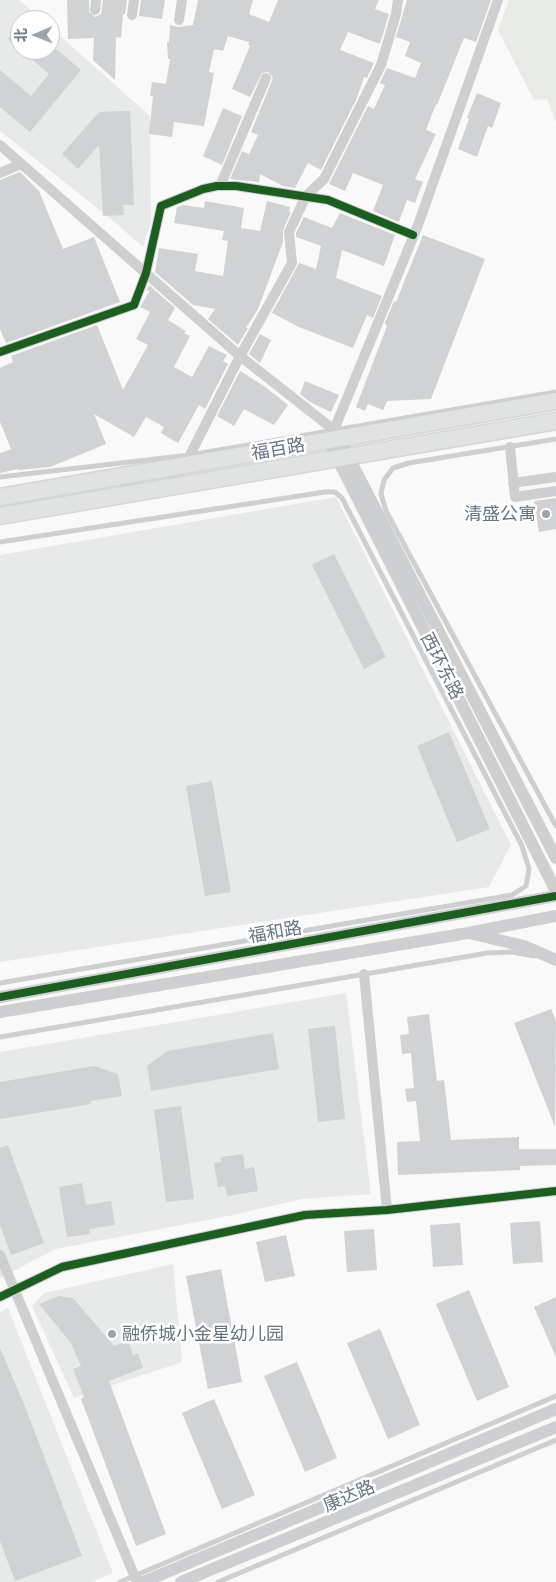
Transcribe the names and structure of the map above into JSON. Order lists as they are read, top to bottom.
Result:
{
  "streets": {
    "main road": ["福百路"],
    "street": ["西环东路", "福和路", "康达路"]
  },
  "crossings": [
    ["福百路", "西环东路"]
  ],
  "places": ["清盛公寓", "融侨城小金星幼儿园"],
  "north": "left"
}
